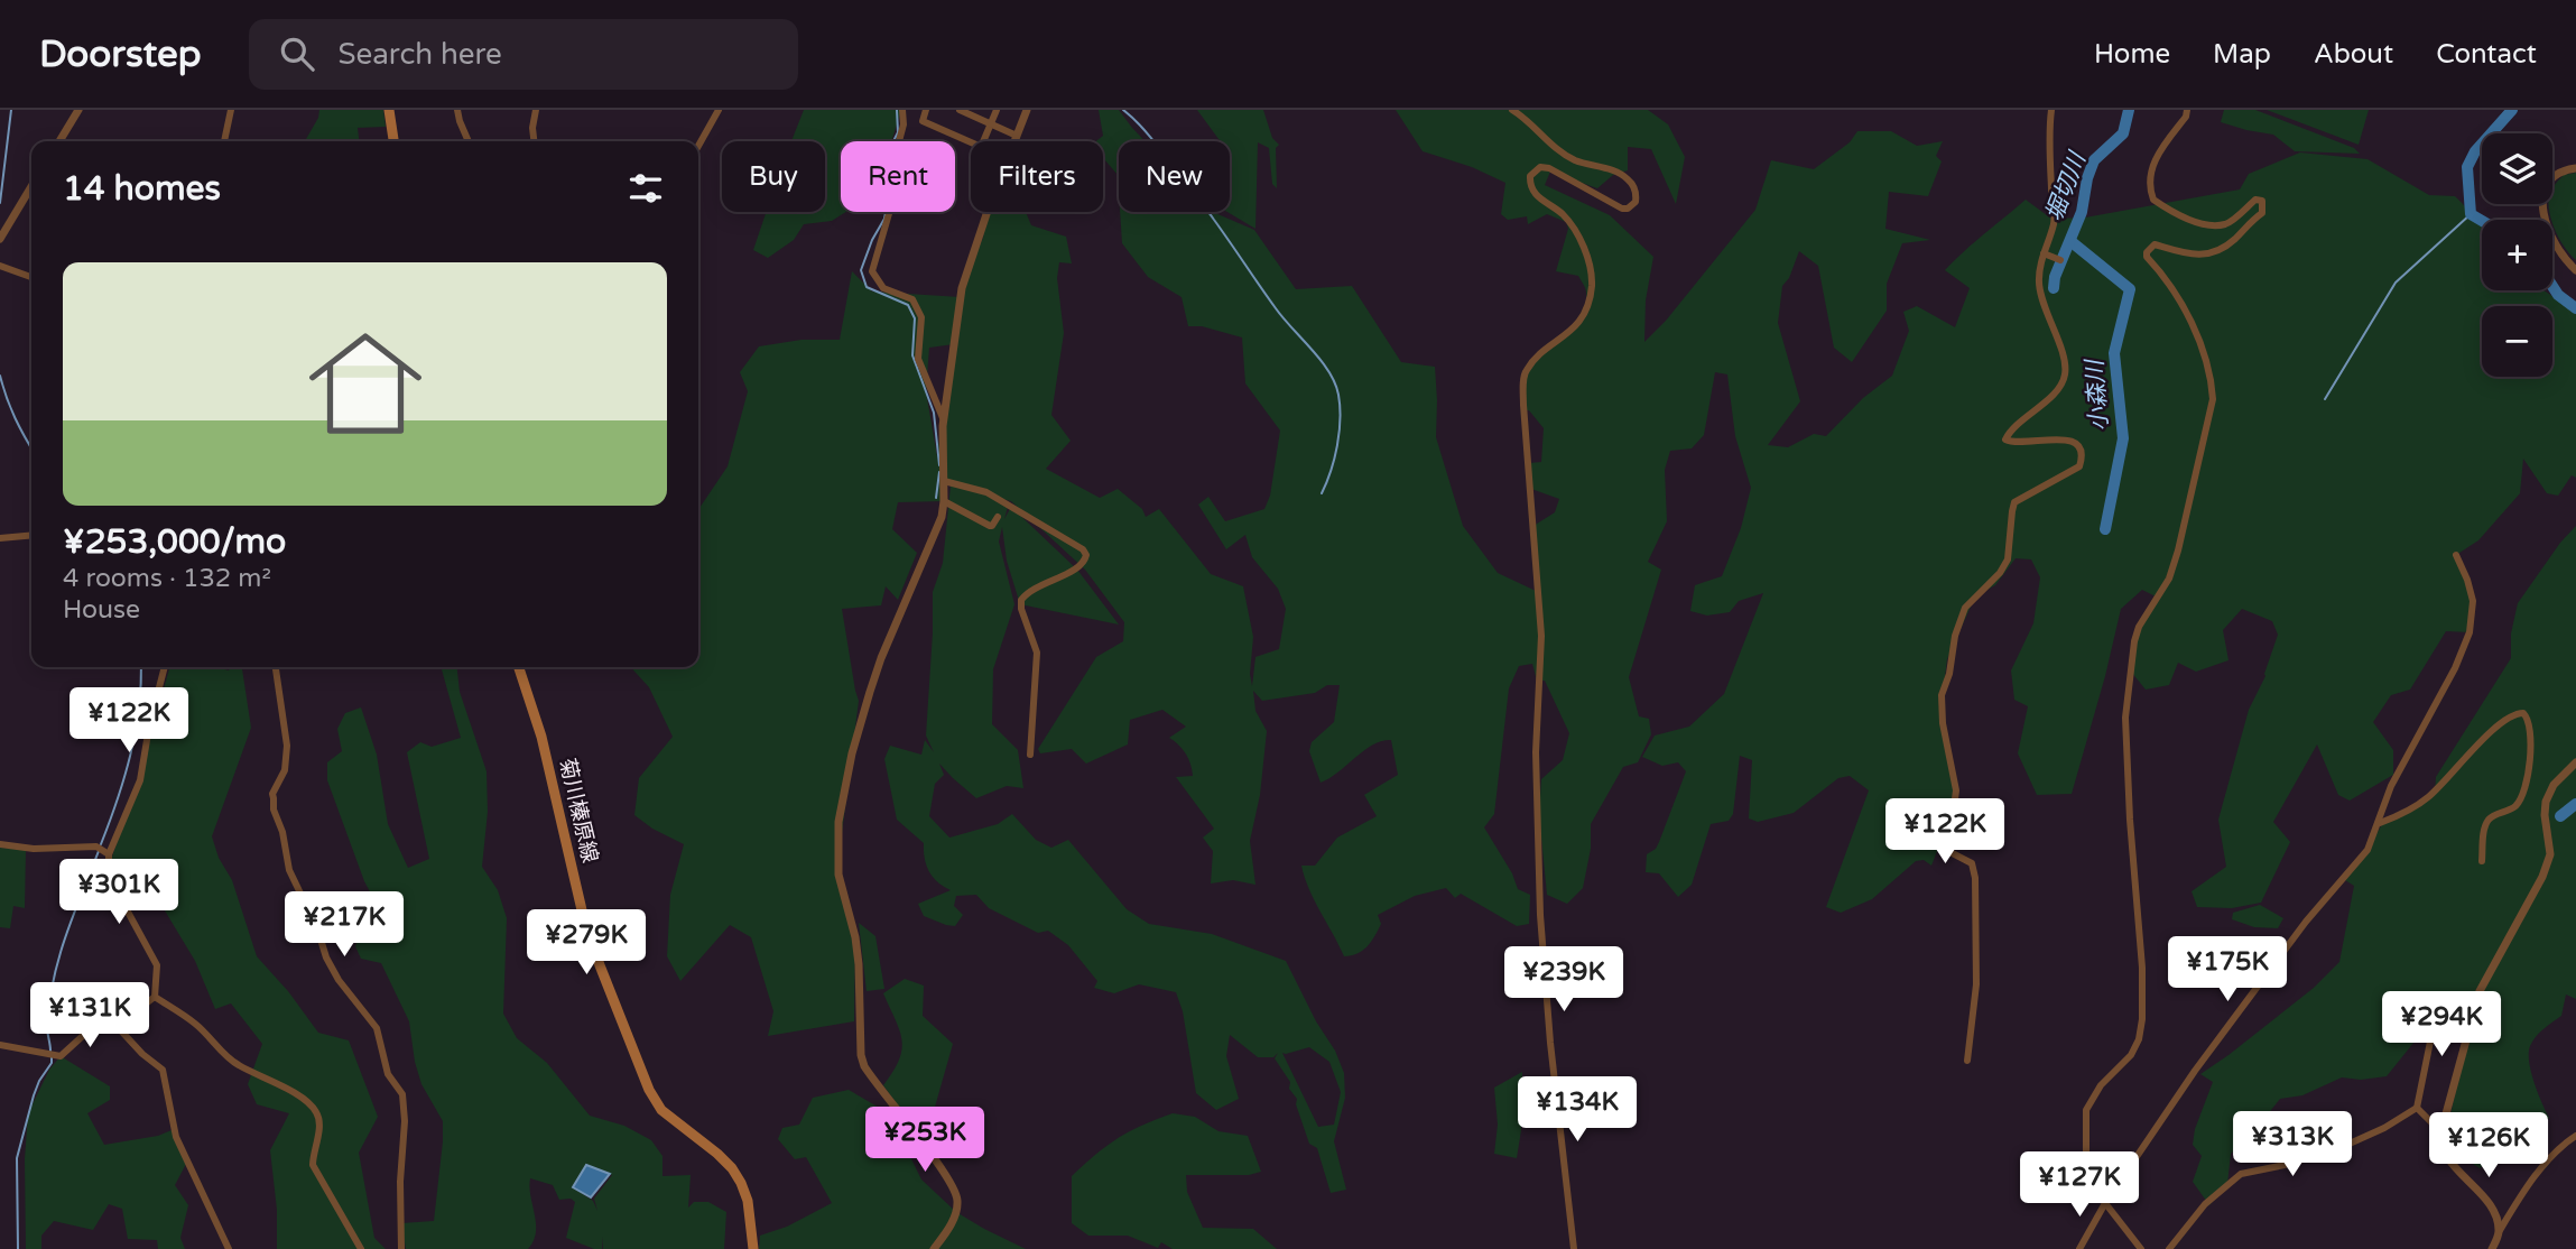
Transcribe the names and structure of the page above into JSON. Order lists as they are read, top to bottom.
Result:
{
  "streets": {
    "main road": ["菊川榛原線"]
  },
  "water": ["堀切川", "小森川"],
  "page": {
    "header": "Doorstep",
    "search": "Search here",
    "nav": [
      "Home",
      "Map",
      "About",
      "Contact"
    ],
    "map_buttons": ["+", "−"],
    "chip": [
      "Buy",
      "Rent",
      "Filters",
      "New"
    ],
    "heading": "14 homes",
    "list": [
      {
        "name": "¥253,000/mo",
        "note": "4 rooms · 132 m² · House"
      }
    ],
    "price": [
      "¥122K",
      "¥122K",
      "¥301K",
      "¥217K",
      "¥279K",
      "¥175K",
      "¥239K",
      "¥131K",
      "¥294K",
      "¥134K",
      "¥253K",
      "¥313K",
      "¥126K",
      "¥127K"
    ]
  }
}
